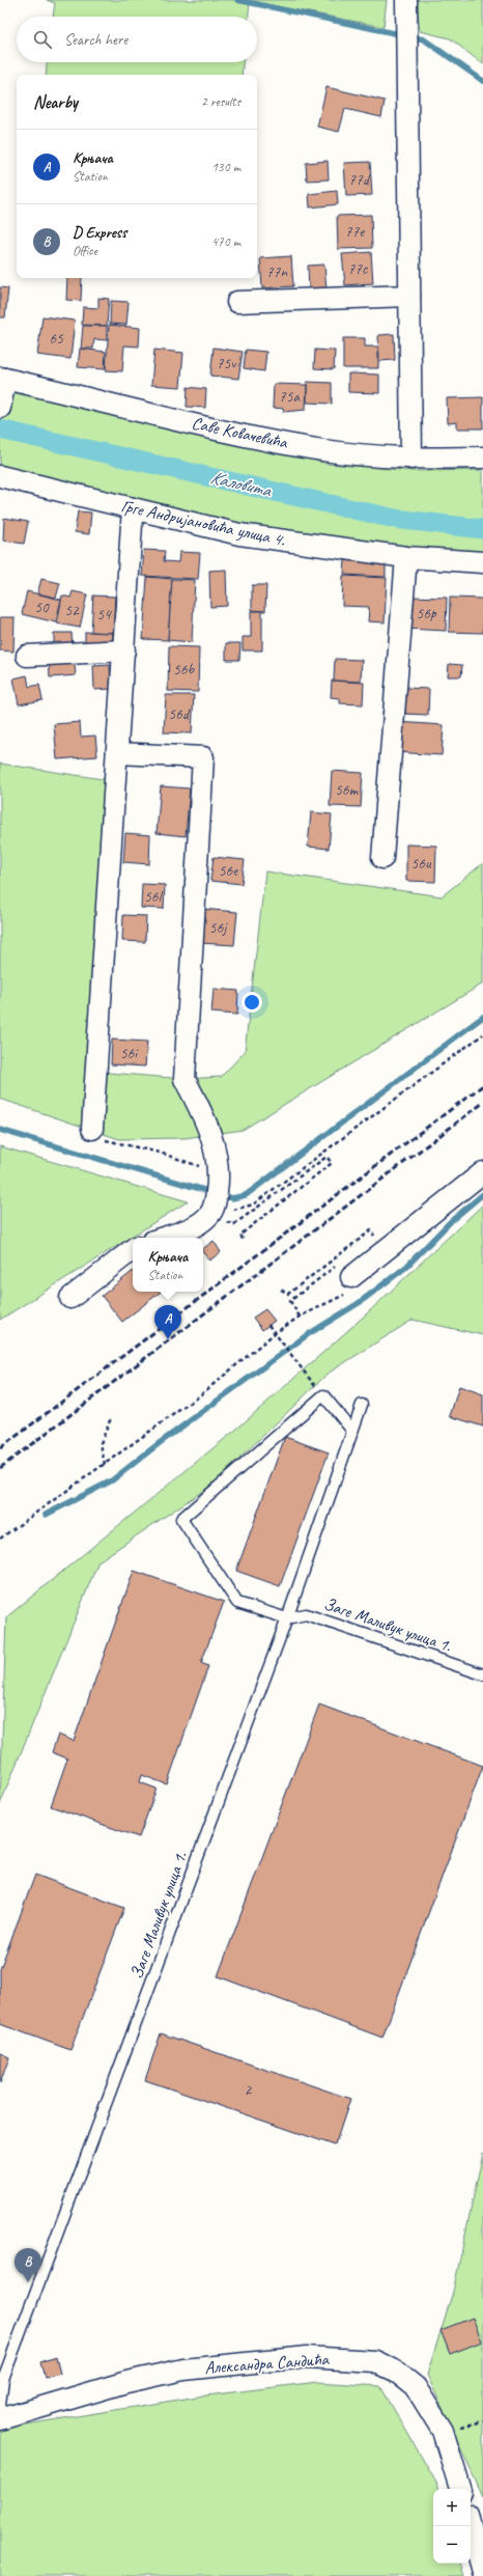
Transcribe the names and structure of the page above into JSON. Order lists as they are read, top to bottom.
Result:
{
  "streets": {
    "street": ["Саве Ковачевића", "Грге Андријановића улица 4.", "Александра Сандића"],
    "lane": ["Заге Маливук улица 1."]
  },
  "crossings": [
    ["Заге Маливук улица 1.", "Александра Сандића"]
  ],
  "water": ["Каловита"],
  "house_numbers": [
    "77d",
    "77e",
    "77c",
    "77n",
    "65",
    "75v",
    "75a",
    "50",
    "52",
    "56p",
    "54",
    "56b",
    "56d",
    "56m",
    "56u",
    "56e",
    "56l",
    "56j",
    "56i",
    "2"
  ],
  "page": {
    "search": "Search here",
    "heading": ["Nearby", "2 results"],
    "list": [
      {
        "mark": "A",
        "name": "Крњача",
        "note": "Station",
        "value": "130 m"
      },
      {
        "mark": "B",
        "name": "D Express",
        "note": "Office",
        "value": "470 m"
      }
    ],
    "popup": ["Крњача", "Station"],
    "pins": ["A", "B"],
    "map_buttons": ["+", "−"]
  }
}
